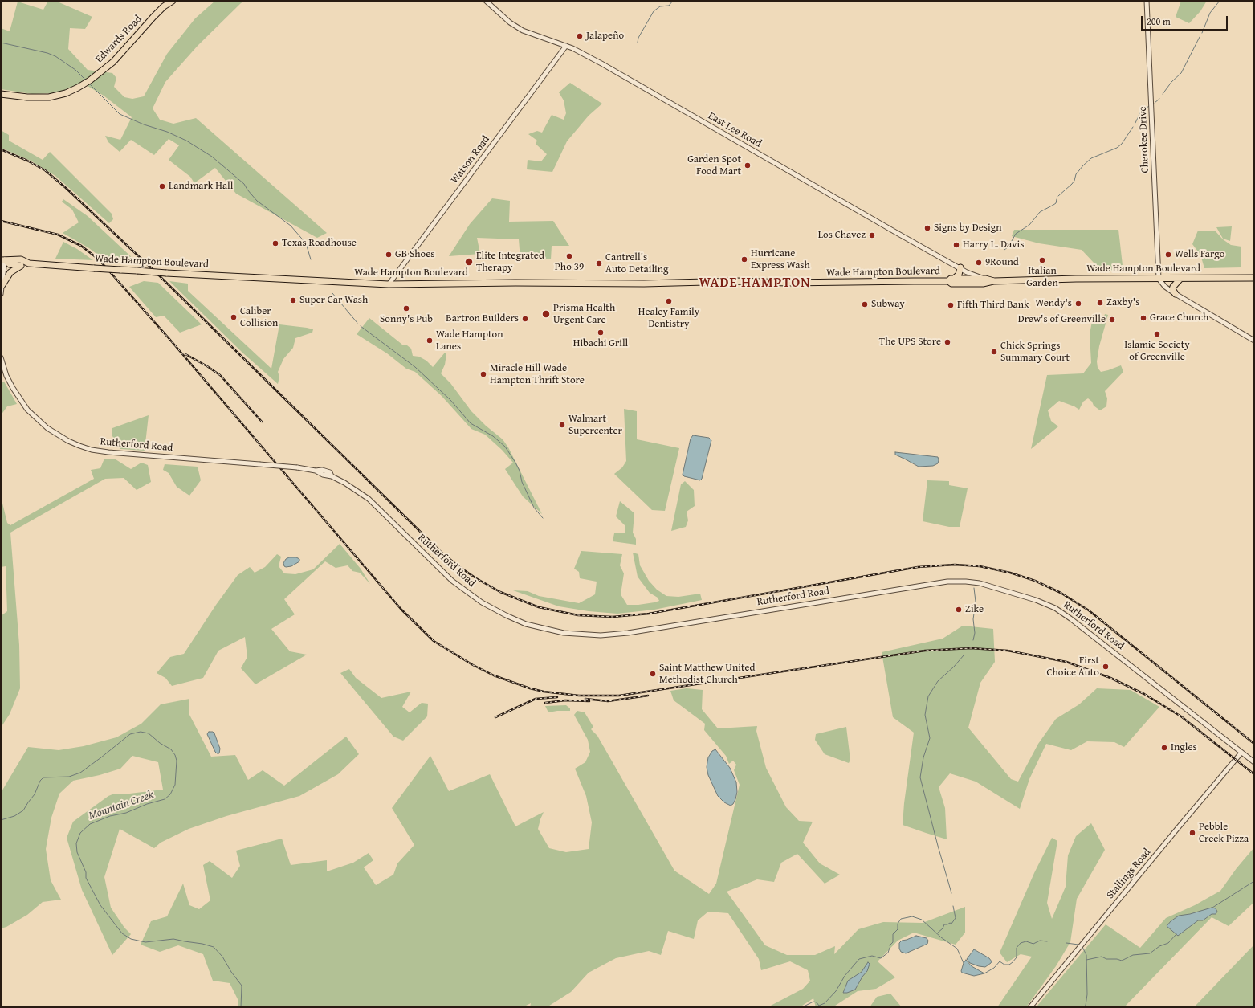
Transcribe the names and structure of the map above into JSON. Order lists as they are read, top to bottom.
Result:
{
  "streets": {
    "main road": ["Edwards Road", "Wade Hampton Boulevard"],
    "street": [
      "East Lee Road",
      "Cherokee Drive",
      "Watson Road",
      "Rutherford Road",
      "Stallings Road"
    ]
  },
  "crossings": [
    ["East Lee Road", "Watson Road"],
    ["East Lee Road", "Wade Hampton Boulevard"],
    ["Cherokee Drive", "Wade Hampton Boulevard"],
    ["Watson Road", "Wade Hampton Boulevard"],
    ["Rutherford Road", "Stallings Road"]
  ],
  "districts": ["WADE HAMPTON"],
  "water": ["Mountain Creek"],
  "places": [
    "Jalapeño",
    "Garden Spot Food Mart",
    "Landmark Hall",
    "Signs by Design",
    "Los Chavez",
    "Texas Roadhouse",
    "Harry L. Davis",
    "GB Shoes",
    "Wells Fargo",
    "Pho 39",
    "Hurricane Express Wash",
    "Italian Garden",
    "Elite Integrated Therapy",
    "9Round",
    "Cantrell's Auto Detailing",
    "Super Car Wash",
    "Healey Family Dentistry",
    "Zaxby's",
    "Wendy's",
    "Subway",
    "Fifth Third Bank",
    "Sonny's Pub",
    "Prisma Health Urgent Care",
    "Caliber Collision",
    "Grace Church",
    "Bartron Builders",
    "Drew's of Greenville",
    "Hibachi Grill",
    "Islamic Society of Greenville",
    "Wade Hampton Lanes",
    "The UPS Store",
    "Chick Springs Summary Court",
    "Miracle Hill Wade Hampton Thrift Store",
    "Walmart Supercenter",
    "Zike",
    "First Choice Auto",
    "Saint Matthew United Methodist Church",
    "Ingles",
    "Pebble Creek Pizza"
  ],
  "scale_bar": "200 m"
}
